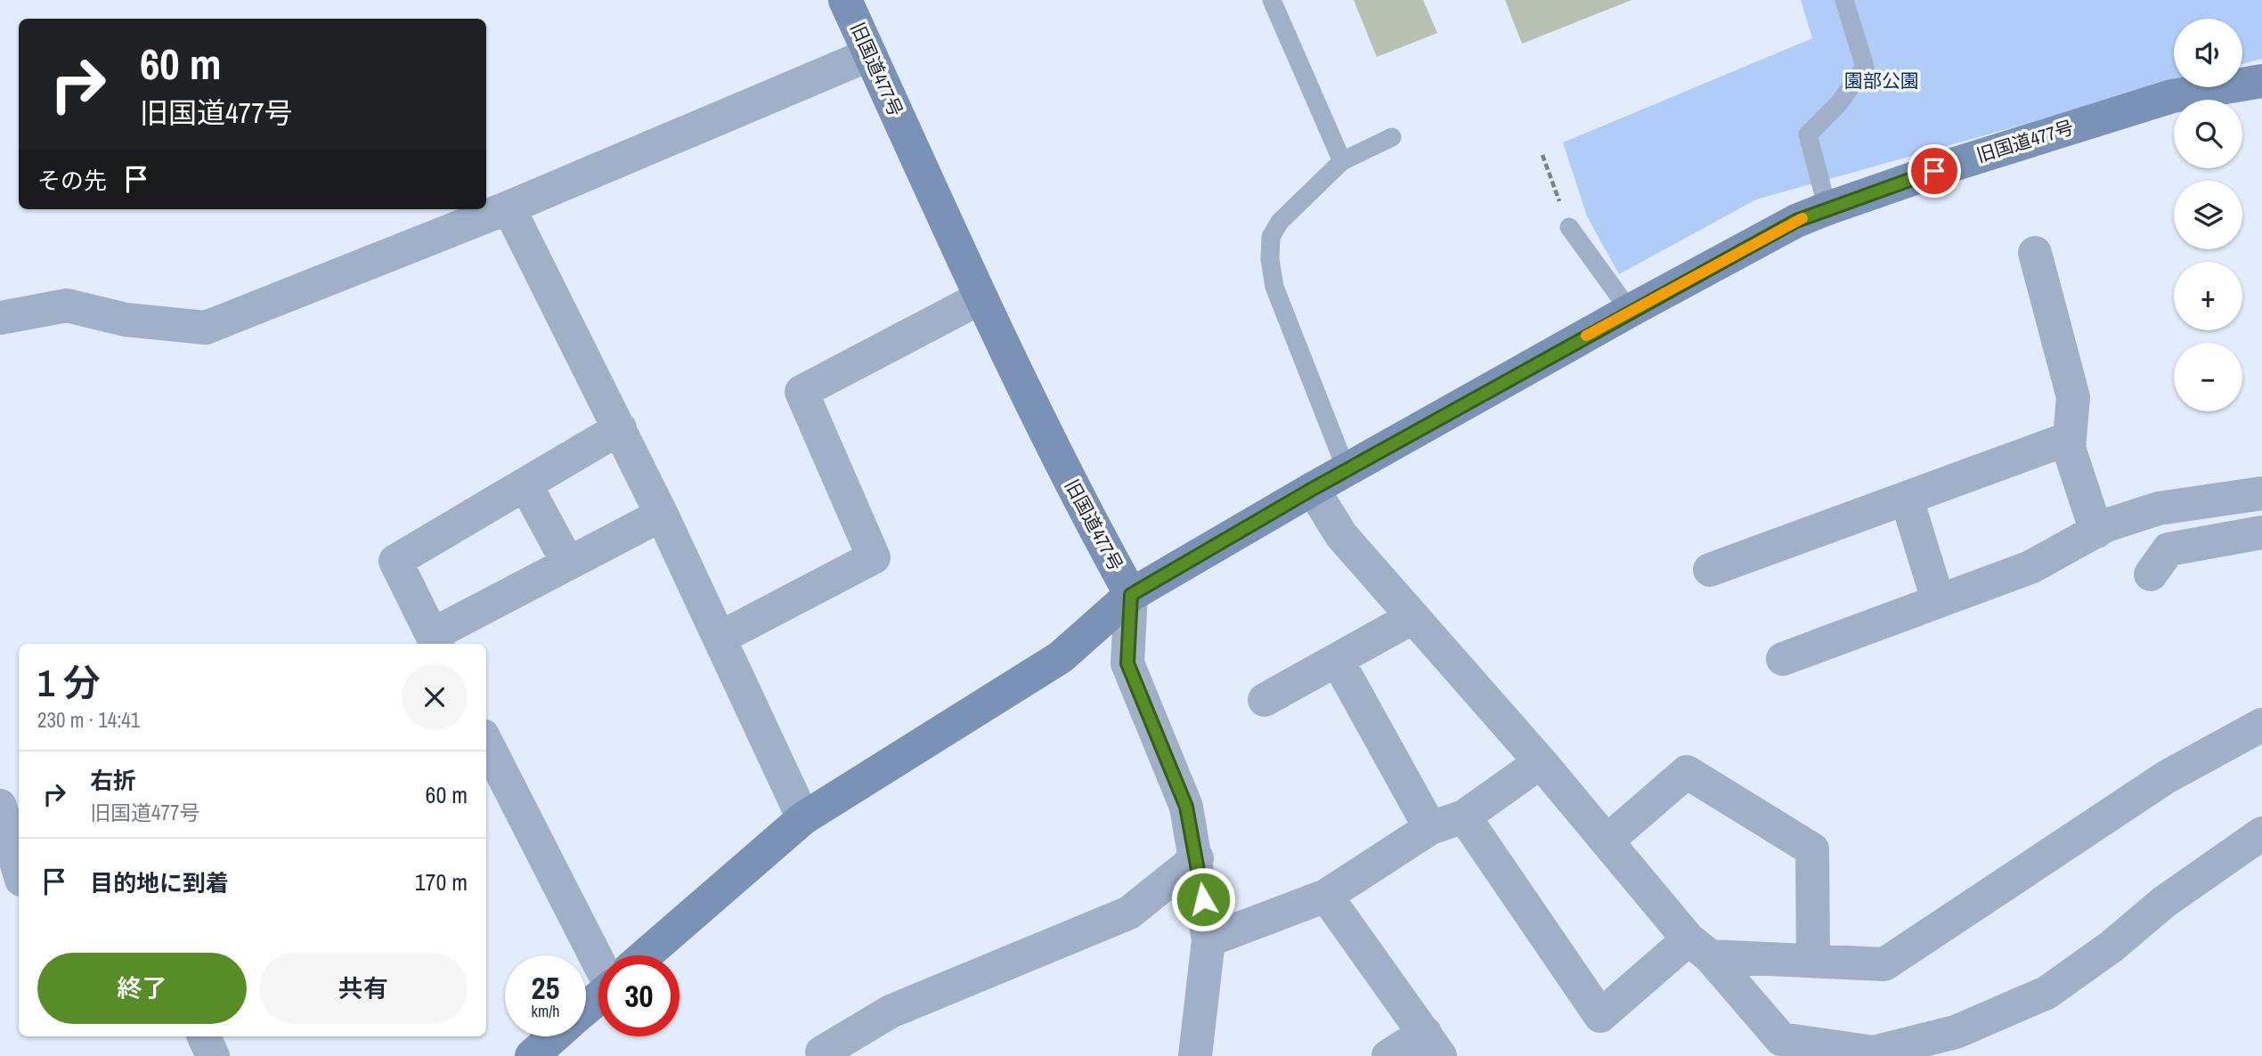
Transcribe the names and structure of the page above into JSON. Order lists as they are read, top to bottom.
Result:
{
  "streets": {
    "street": ["旧国道477号"]
  },
  "parks": ["園部公園"],
  "page": {
    "map_buttons": ["+", "−"],
    "turn": ["60 m", "旧国道477号"],
    "then": "その先",
    "heading": ["1 分", "230 m · 14:41"],
    "list": [
      {
        "name": "右折",
        "note": "旧国道477号",
        "value": "60 m"
      },
      {
        "name": "目的地に到着",
        "value": "170 m"
      }
    ],
    "buttons": ["終了", "共有"],
    "speed": "25 km/h",
    "limit": "30"
  }
}
